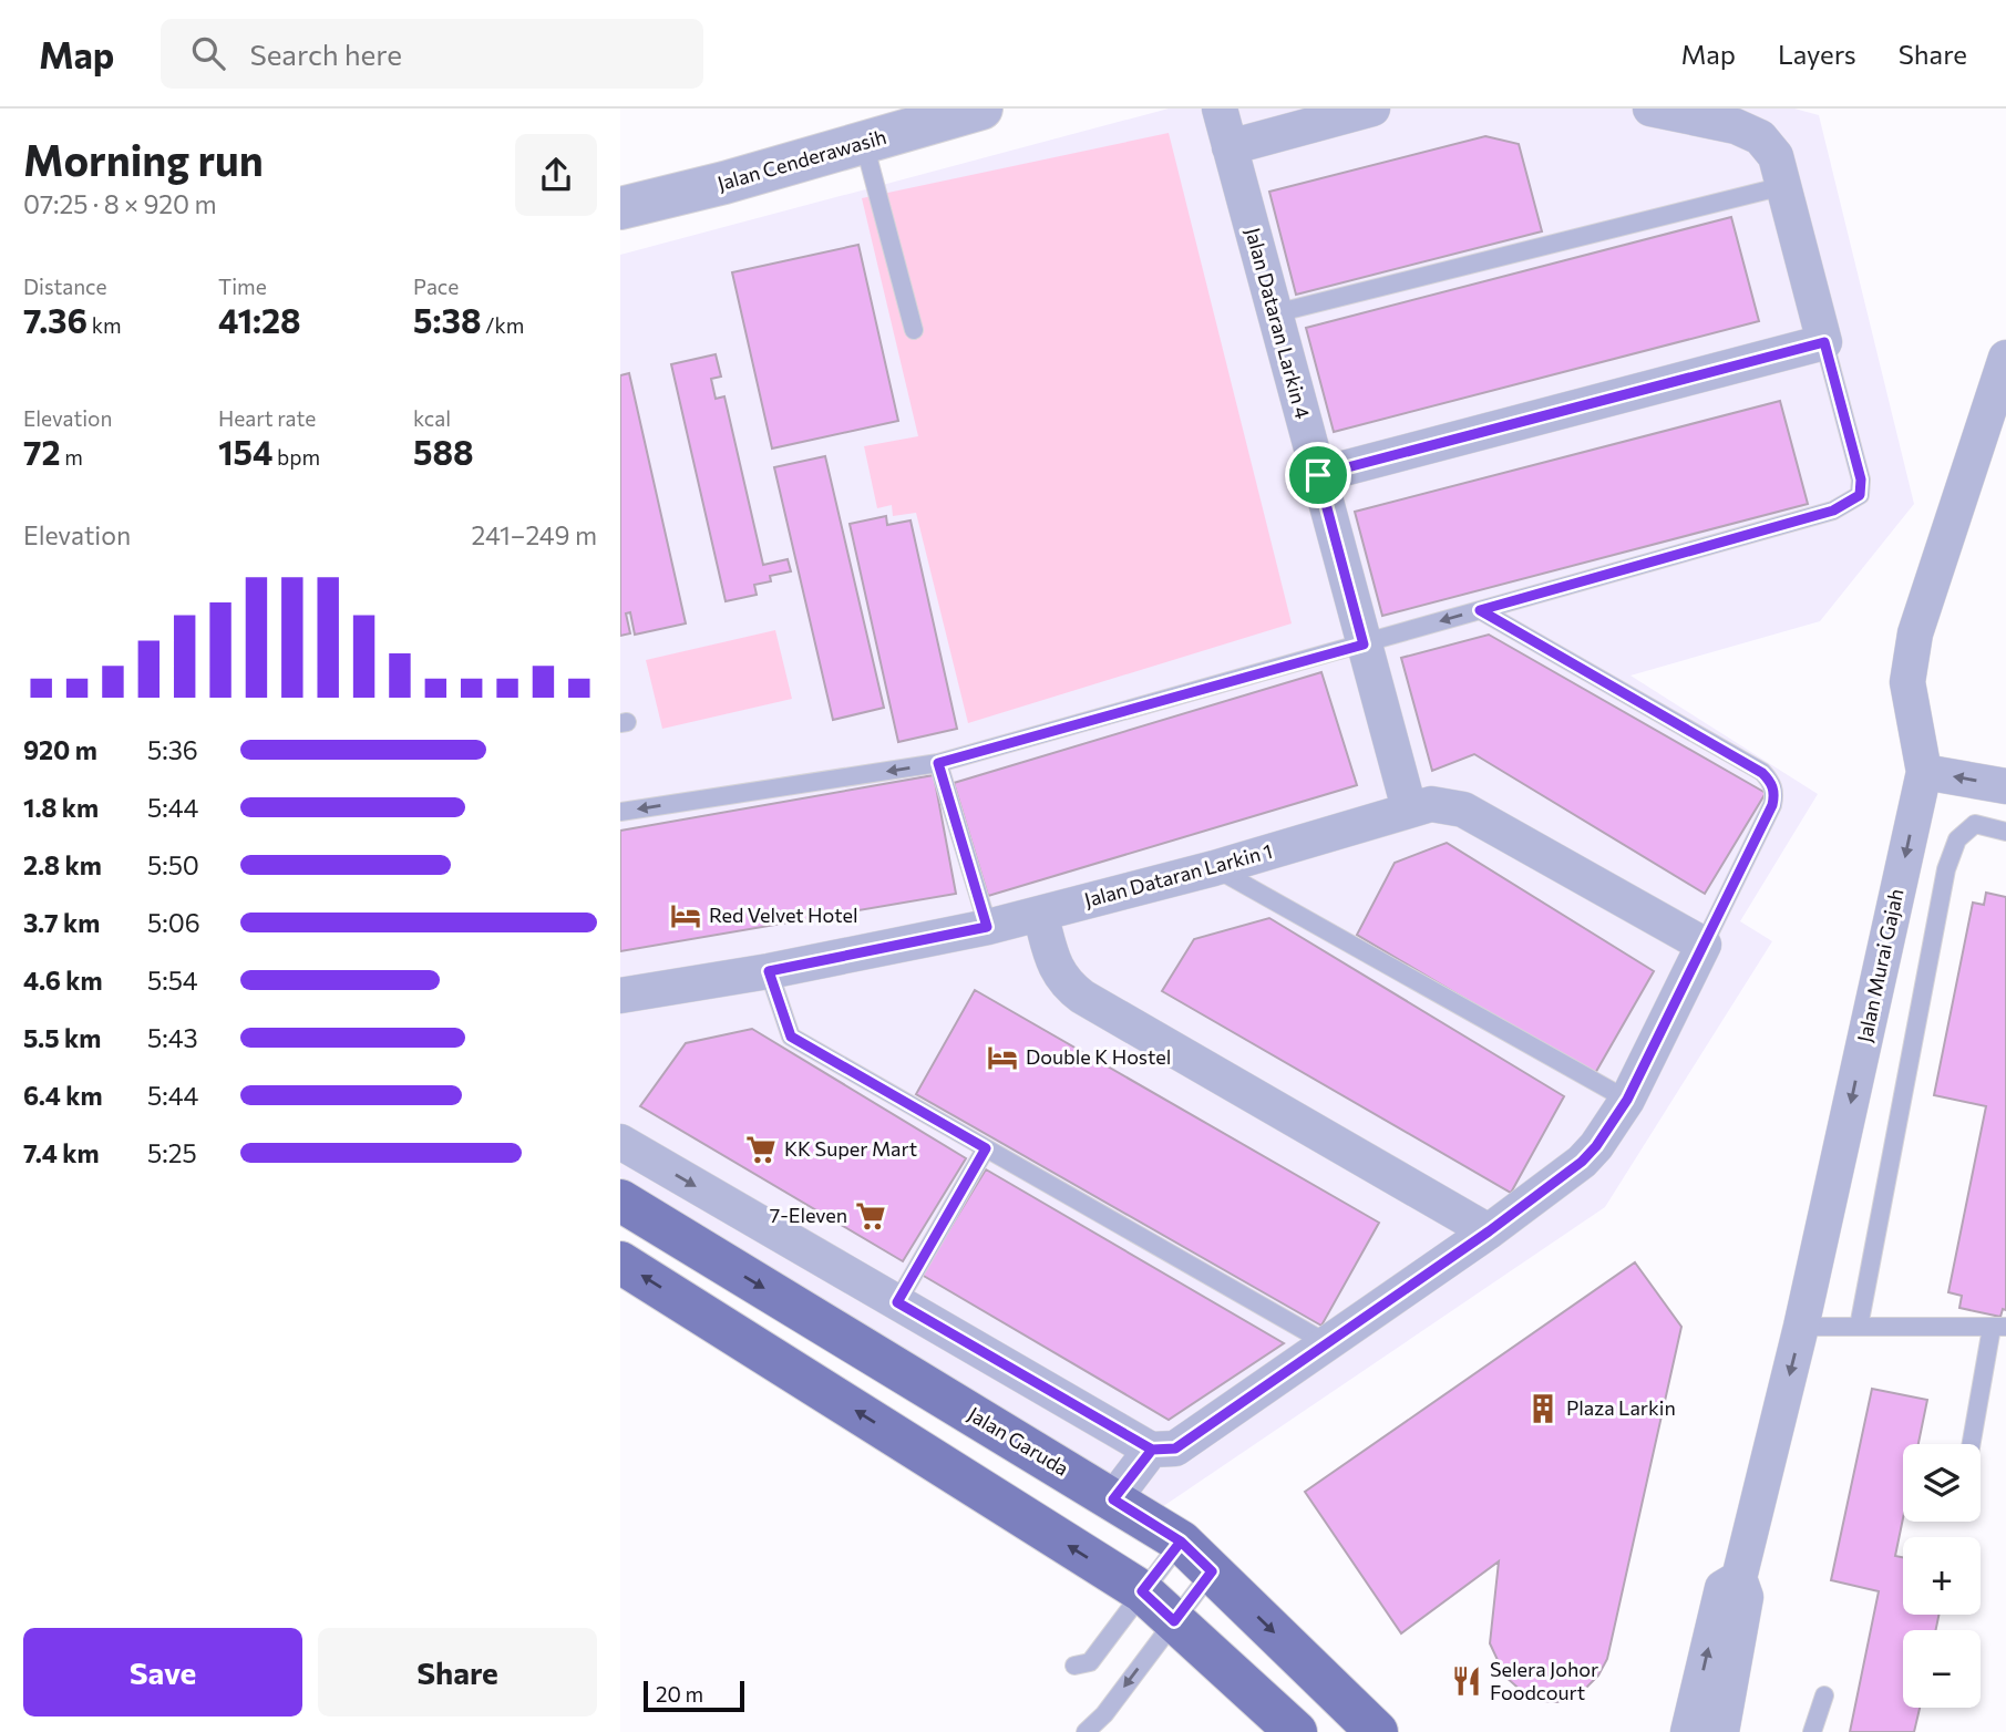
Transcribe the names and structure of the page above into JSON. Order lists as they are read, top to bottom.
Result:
{
  "streets": {
    "main road": ["Jalan Garuda"],
    "street": [
      "Jalan Cenderawasih",
      "Jalan Dataran Larkin 4",
      "Jalan Dataran Larkin 1",
      "Jalan Murai Gajah"
    ]
  },
  "crossings": [
    ["Jalan Dataran Larkin 4", "Jalan Dataran Larkin 1"]
  ],
  "places": {
    "hotel": ["Red Velvet Hotel", "Double K Hostel"],
    "supermarket": ["KK Super Mart", "7-Eleven"],
    "building": ["Plaza Larkin"],
    "restaurant": ["Selera Johor Foodcourt"]
  },
  "scale_bar": "20 m",
  "page": {
    "header": "Map",
    "search": "Search here",
    "nav": ["Map", "Layers", "Share"],
    "heading": ["Morning run", "07:25 · 8 × 920 m"],
    "stats": [
      ["Distance", "7.36 km"],
      ["Time", "41:28"],
      ["Pace", "5:38 /km"],
      ["Elevation", "72 m"],
      ["Heart rate", "154 bpm"],
      ["kcal", "588"]
    ],
    "chart": ["Elevation", "241–249 m"],
    "list": [
      {
        "name": "920 m",
        "note": "5:36"
      },
      {
        "name": "1.8 km",
        "note": "5:44"
      },
      {
        "name": "2.8 km",
        "note": "5:50"
      },
      {
        "name": "3.7 km",
        "note": "5:06"
      },
      {
        "name": "4.6 km",
        "note": "5:54"
      },
      {
        "name": "5.5 km",
        "note": "5:43"
      },
      {
        "name": "6.4 km",
        "note": "5:44"
      },
      {
        "name": "7.4 km",
        "note": "5:25"
      }
    ],
    "map_buttons": ["+", "−"],
    "buttons": ["Save", "Share"],
    "scale": "20 m"
  }
}
